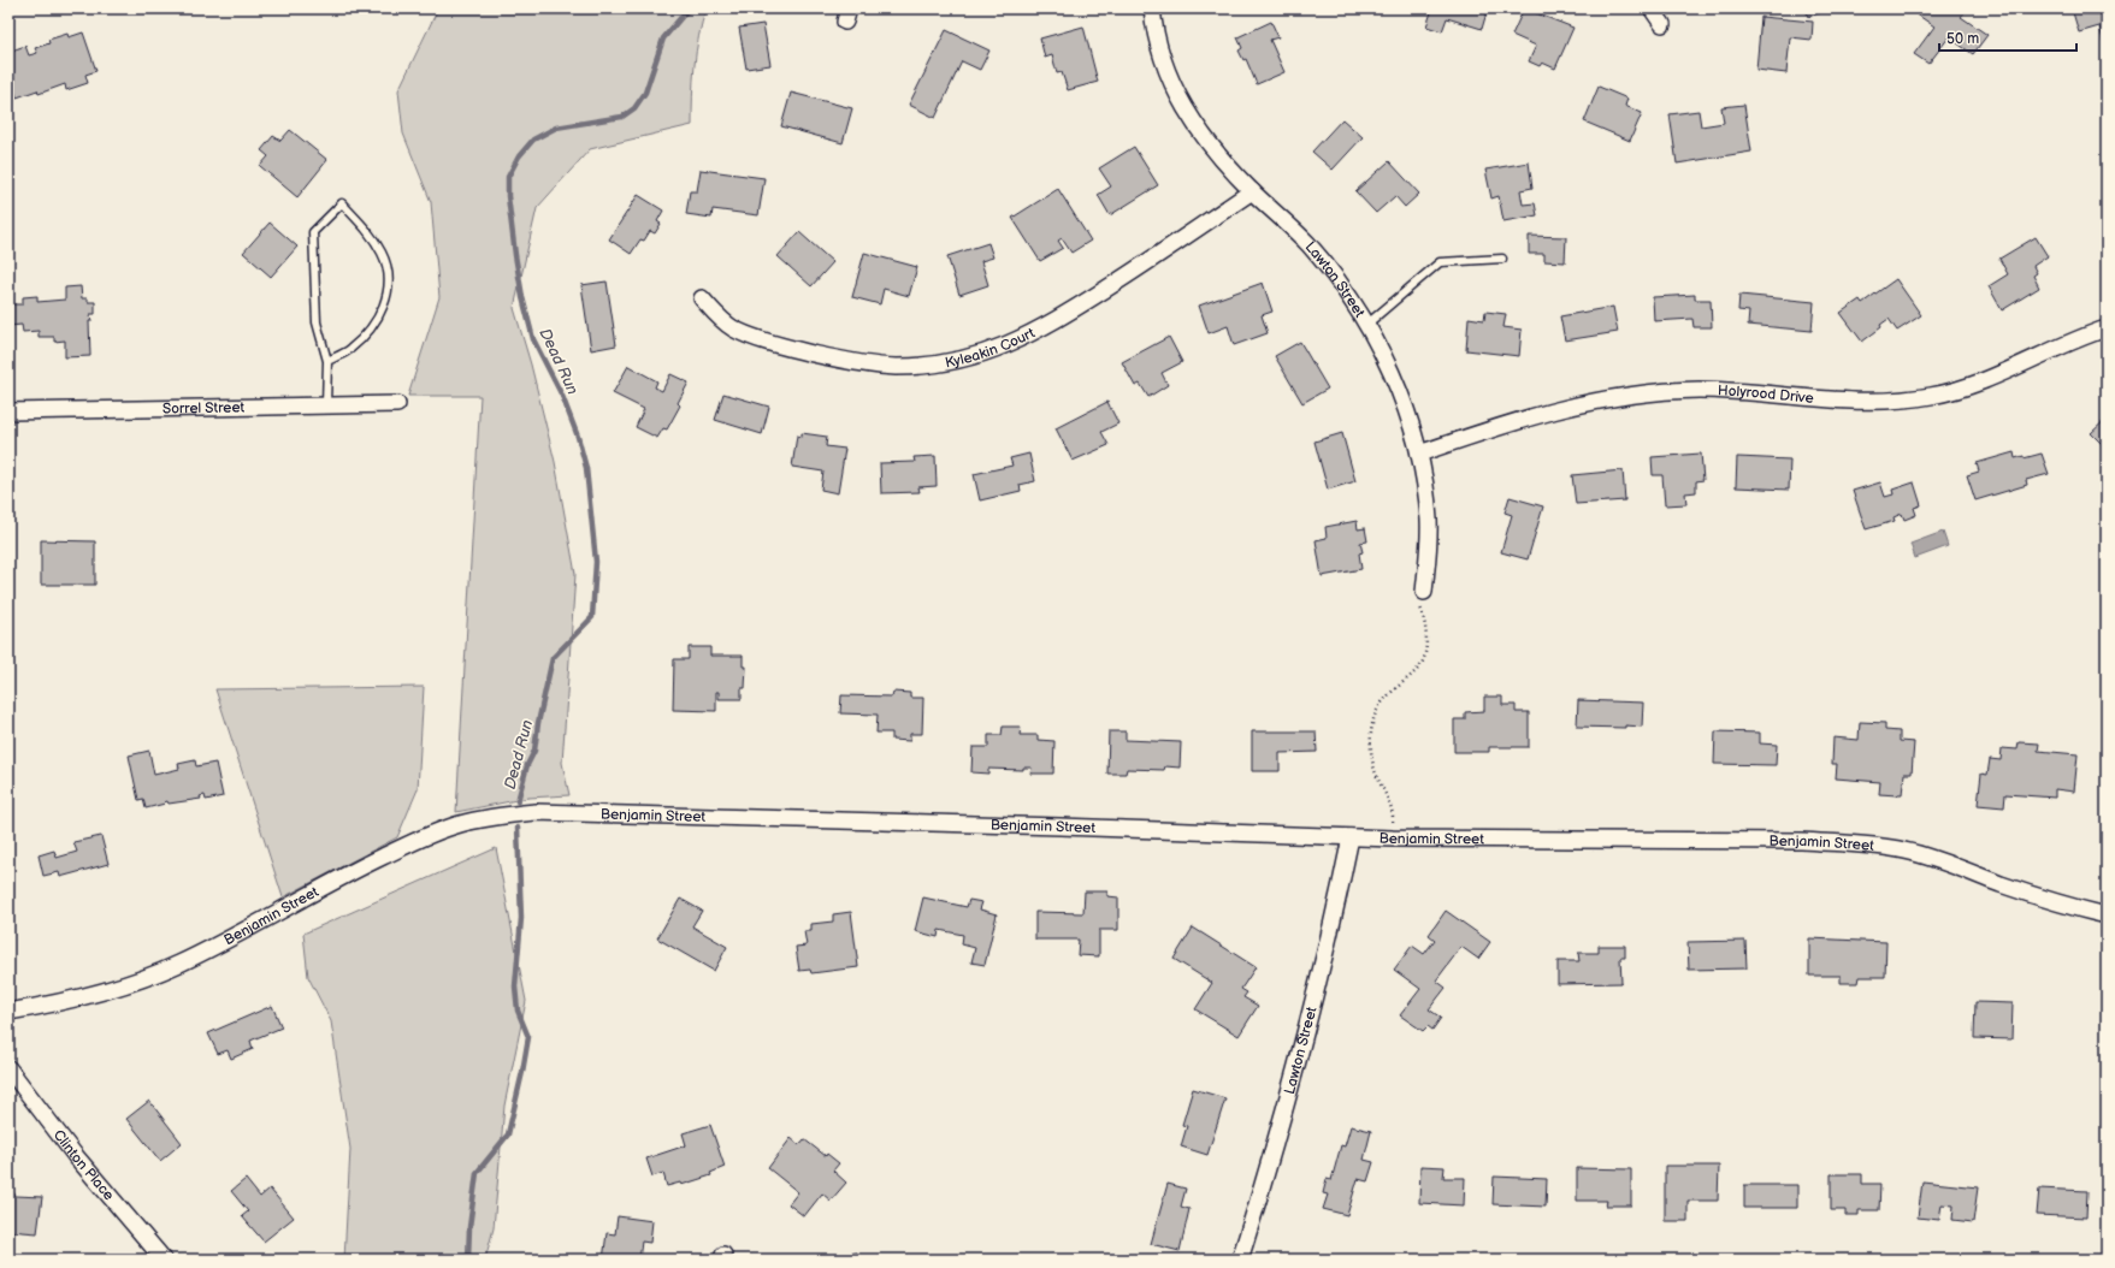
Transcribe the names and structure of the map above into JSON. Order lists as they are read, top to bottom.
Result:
{
  "streets": {
    "street": [
      "Lawton Street",
      "Kyleakin Court",
      "Holyrood Drive",
      "Sorrel Street",
      "Benjamin Street",
      "Clinton Place"
    ]
  },
  "crossings": [
    ["Lawton Street", "Kyleakin Court"],
    ["Lawton Street", "Holyrood Drive"],
    ["Lawton Street", "Benjamin Street"]
  ],
  "water": ["Dead Run"],
  "scale_bar": "50 m"
}
